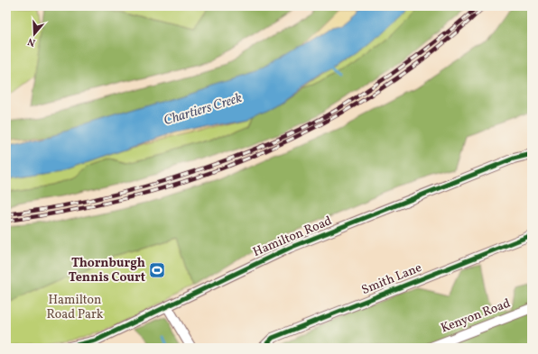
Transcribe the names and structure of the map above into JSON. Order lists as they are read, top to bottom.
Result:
{
  "streets": {
    "street": ["Hamilton Road", "Smith Lane", "Kenyon Road"]
  },
  "water": ["Chartiers Creek"],
  "parks": ["Hamilton Road Park"],
  "places": {
    "sports": ["Thornburgh Tennis Court"]
  },
  "north": "bottom"
}
